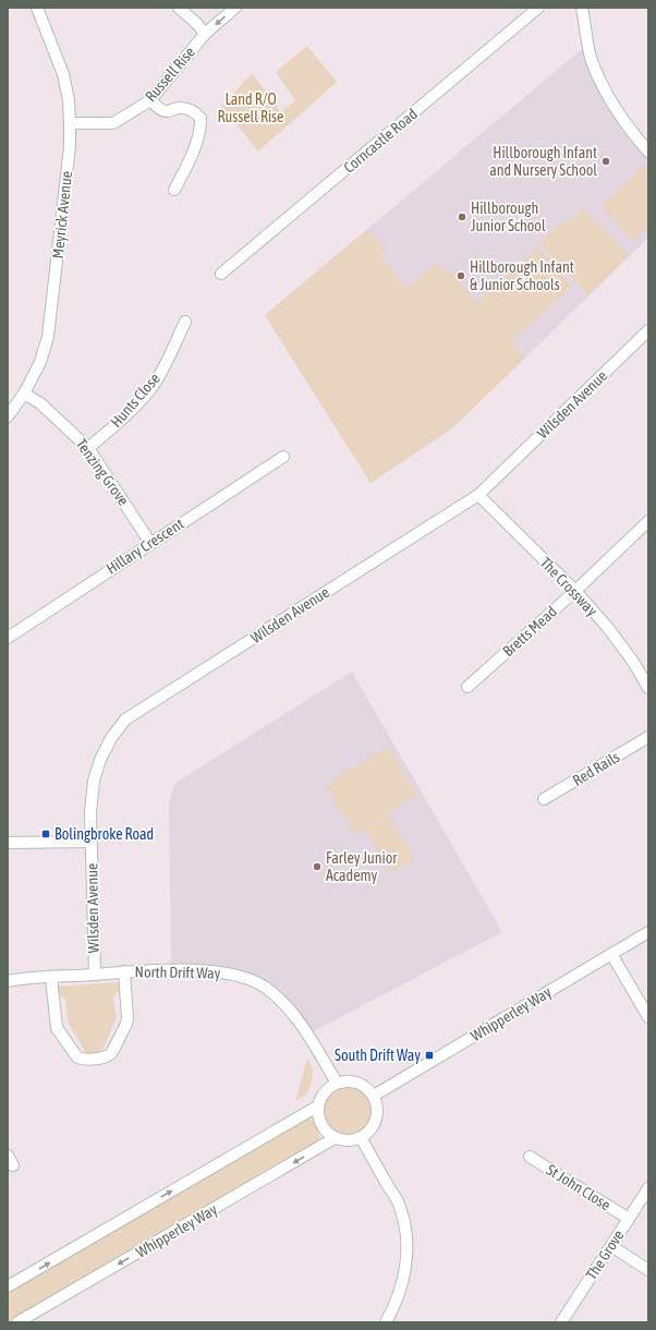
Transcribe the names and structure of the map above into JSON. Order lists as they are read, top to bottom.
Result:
{
  "streets": {
    "street": [
      "Russell Rise",
      "Corncastle Road",
      "Meyrick Avenue",
      "Hunts Close",
      "Wilsden Avenue",
      "Tenzing Grove",
      "Hillary Crescent",
      "The Crossway",
      "Bretts Mead",
      "Red Rails",
      "North Drift Way",
      "Whipperley Way",
      "St John Close",
      "The Grove"
    ]
  },
  "crossings": [
    ["Russell Rise", "Meyrick Avenue"],
    ["Meyrick Avenue", "Tenzing Grove"],
    ["Hunts Close", "Tenzing Grove"],
    ["Wilsden Avenue", "The Crossway"],
    ["Wilsden Avenue", "North Drift Way"],
    ["Tenzing Grove", "Hillary Crescent"],
    ["The Crossway", "Bretts Mead"],
    ["North Drift Way", "Whipperley Way"],
    ["St John Close", "The Grove"]
  ],
  "parks": ["Land R/O Russell Rise"],
  "places": {
    "other": [
      "Hillborough Infant and Nursery School",
      "Hillborough Junior School",
      "Hillborough Infant & Junior Schools",
      "Farley Junior Academy"
    ],
    "transit": ["Bolingbroke Road", "South Drift Way"]
  }
}
